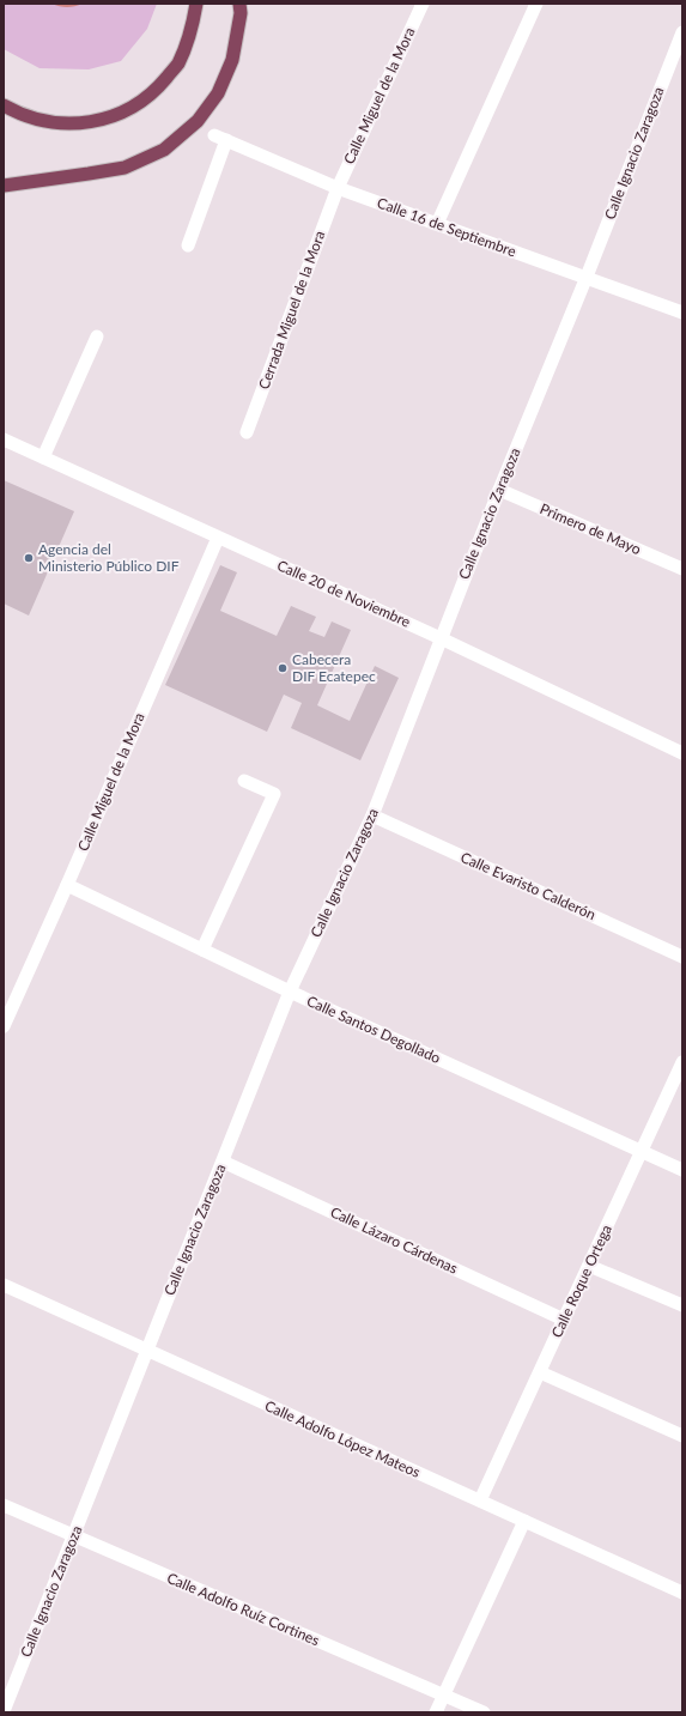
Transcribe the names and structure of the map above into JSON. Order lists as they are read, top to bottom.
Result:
{
  "streets": {
    "street": [
      "Calle Miguel de la Mora",
      "Calle Ignacio Zaragoza",
      "Calle 16 de Septiembre",
      "Cerrada Miguel de la Mora",
      "Primero de Mayo",
      "Calle 20 de Noviembre",
      "Calle Evaristo Calderón",
      "Calle Santos Degollado",
      "Calle Lázaro Cárdenas",
      "Calle Roque Ortega",
      "Calle Adolfo López Mateos",
      "Calle Adolfo Ruíz Cortines"
    ]
  },
  "crossings": [
    ["Calle Miguel de la Mora", "Calle 16 de Septiembre"],
    ["Calle Miguel de la Mora", "Cerrada Miguel de la Mora"],
    ["Calle Miguel de la Mora", "Calle 20 de Noviembre"],
    ["Calle Miguel de la Mora", "Calle Santos Degollado"],
    ["Calle Ignacio Zaragoza", "Calle 16 de Septiembre"],
    ["Calle Ignacio Zaragoza", "Primero de Mayo"],
    ["Calle Ignacio Zaragoza", "Calle 20 de Noviembre"],
    ["Calle Ignacio Zaragoza", "Calle Evaristo Calderón"],
    ["Calle Ignacio Zaragoza", "Calle Santos Degollado"],
    ["Calle Ignacio Zaragoza", "Calle Lázaro Cárdenas"],
    ["Calle Ignacio Zaragoza", "Calle Adolfo López Mateos"],
    ["Calle Ignacio Zaragoza", "Calle Adolfo Ruíz Cortines"],
    ["Calle 16 de Septiembre", "Cerrada Miguel de la Mora"],
    ["Calle Santos Degollado", "Calle Roque Ortega"],
    ["Calle Lázaro Cárdenas", "Calle Roque Ortega"],
    ["Calle Roque Ortega", "Calle Adolfo López Mateos"]
  ],
  "places": ["Agencia del Ministerio Público DIF", "Cabecera DIF Ecatepec"]
}
